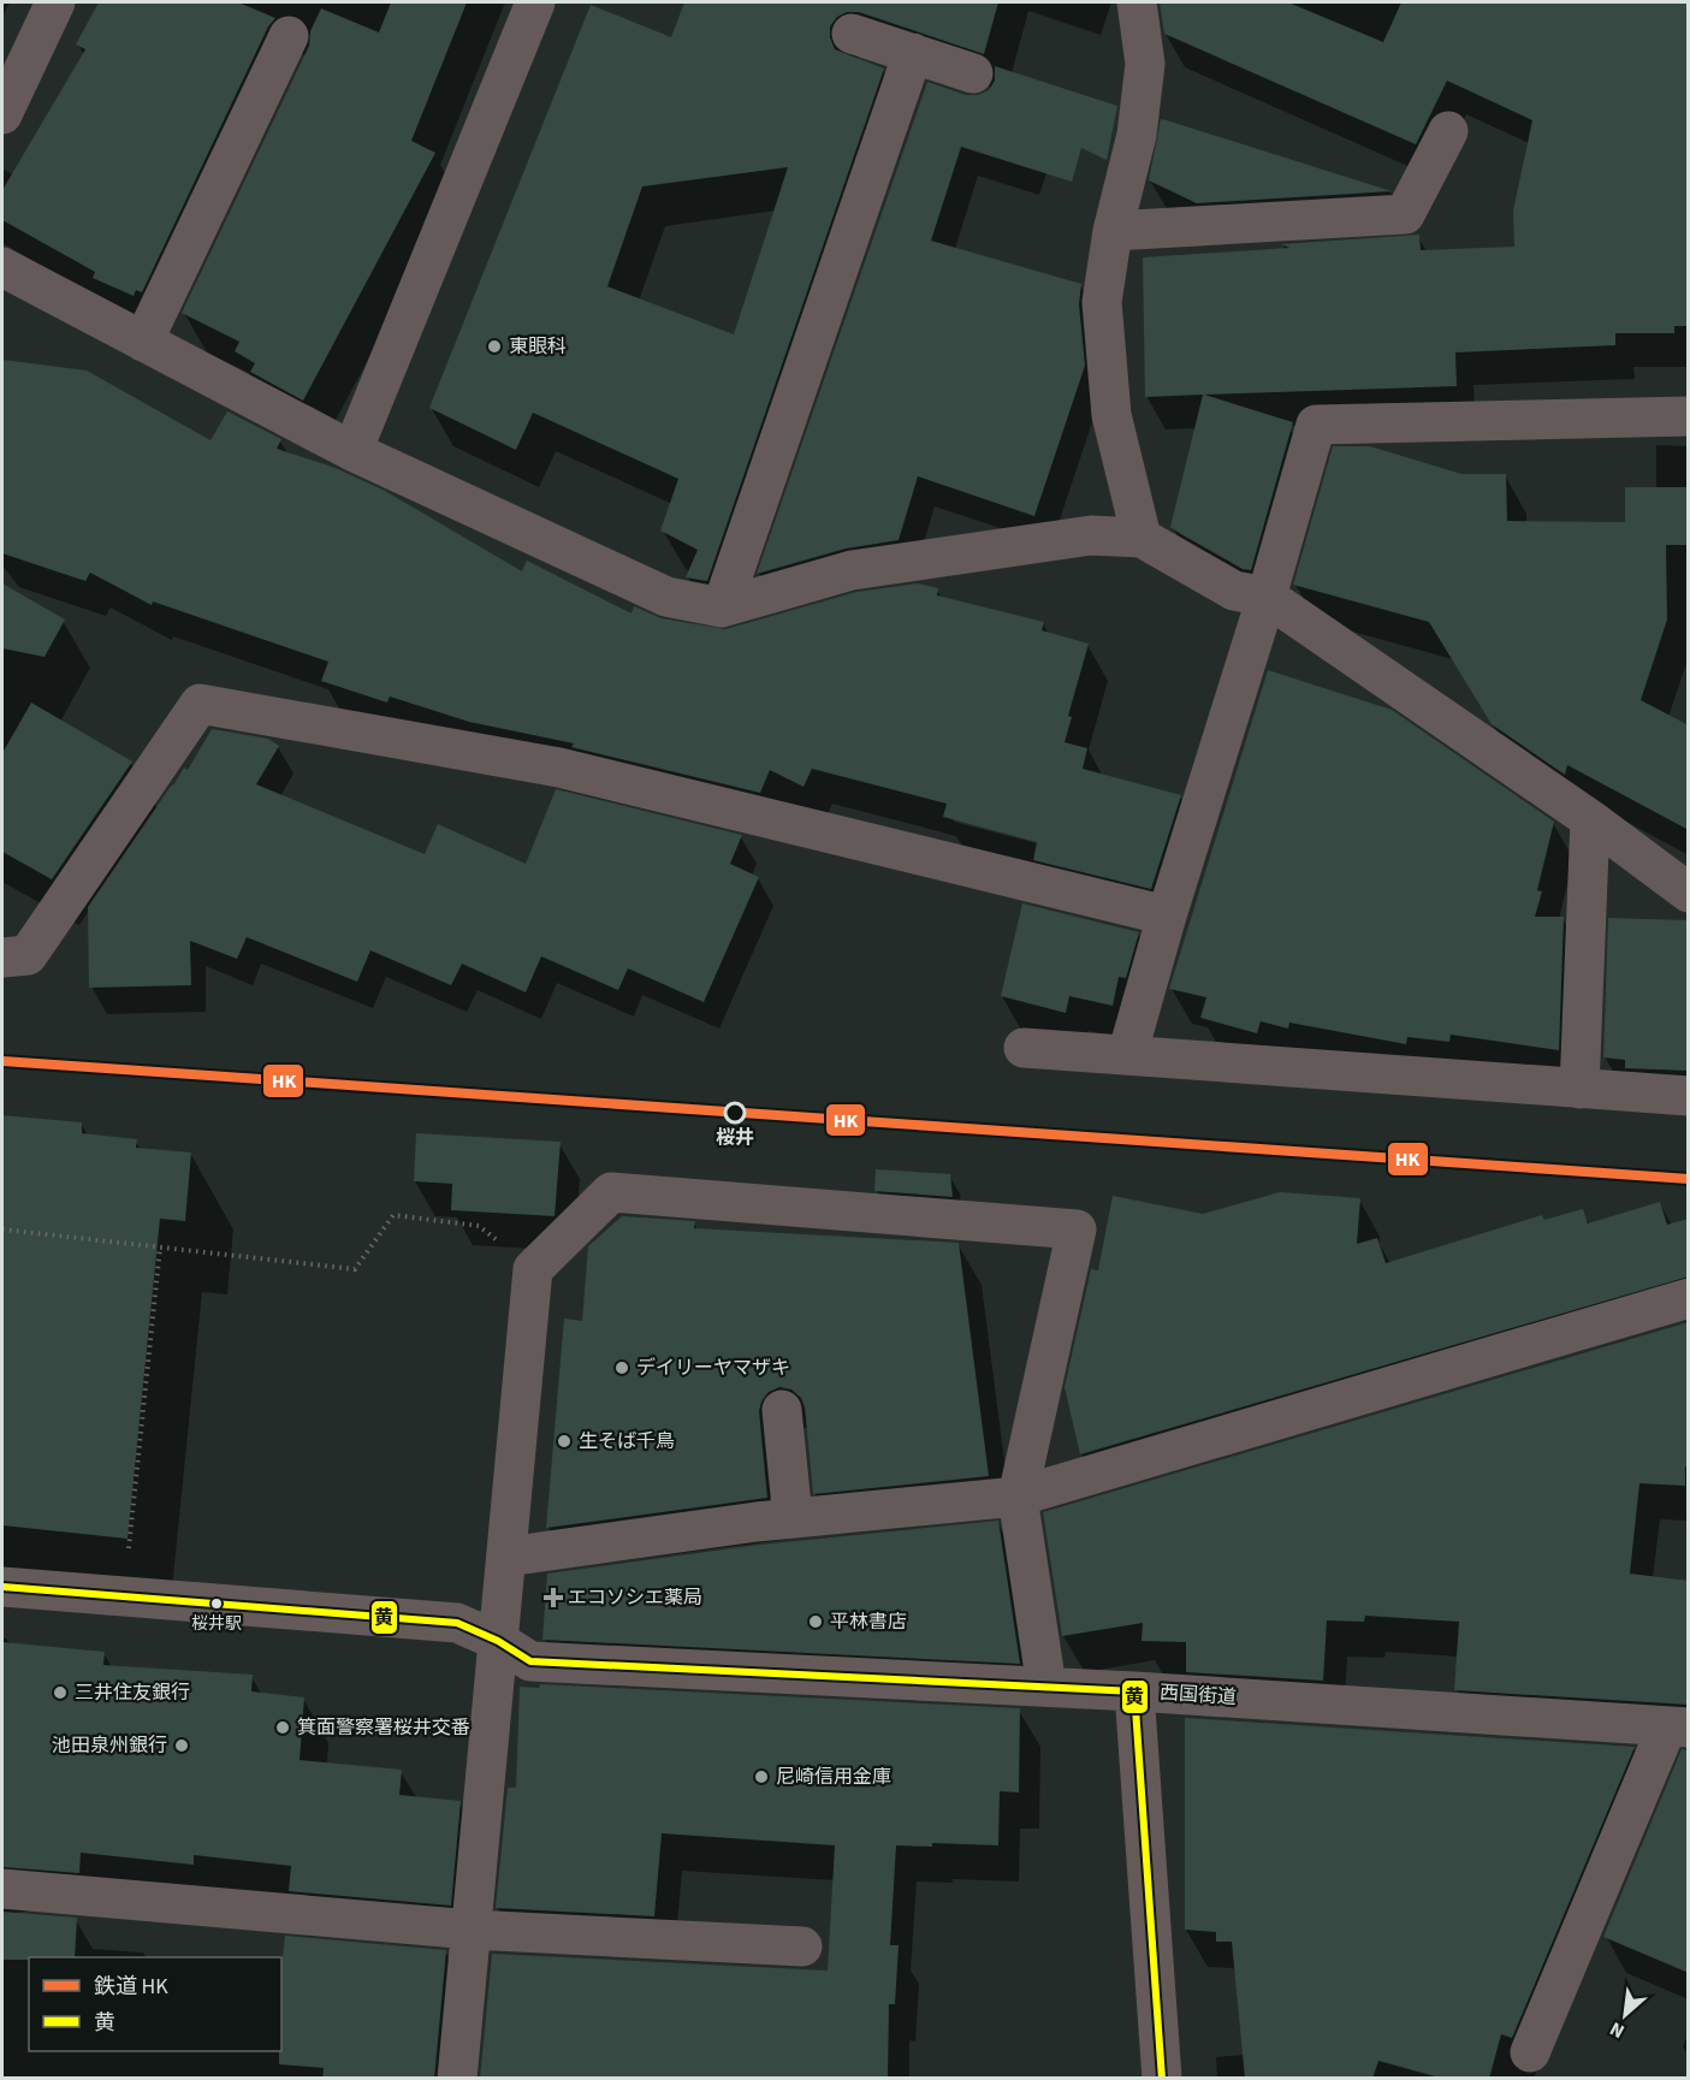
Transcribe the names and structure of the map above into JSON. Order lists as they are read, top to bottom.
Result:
{
  "streets": {
    "street": ["西国街道"]
  },
  "places": {
    "other": [
      "東眼科",
      "桜井",
      "デイリーヤマザキ",
      "生そば千鳥",
      "桜井駅",
      "平林書店",
      "三井住友銀行",
      "箕面警察署桜井交番",
      "池田泉州銀行",
      "尼崎信用金庫"
    ],
    "health": ["エコソシエ薬局"]
  },
  "lines": ["rail line HK", "transit line 黄"],
  "legend": ["鉄道 HK", "黄"],
  "north": "bottom left"
}
